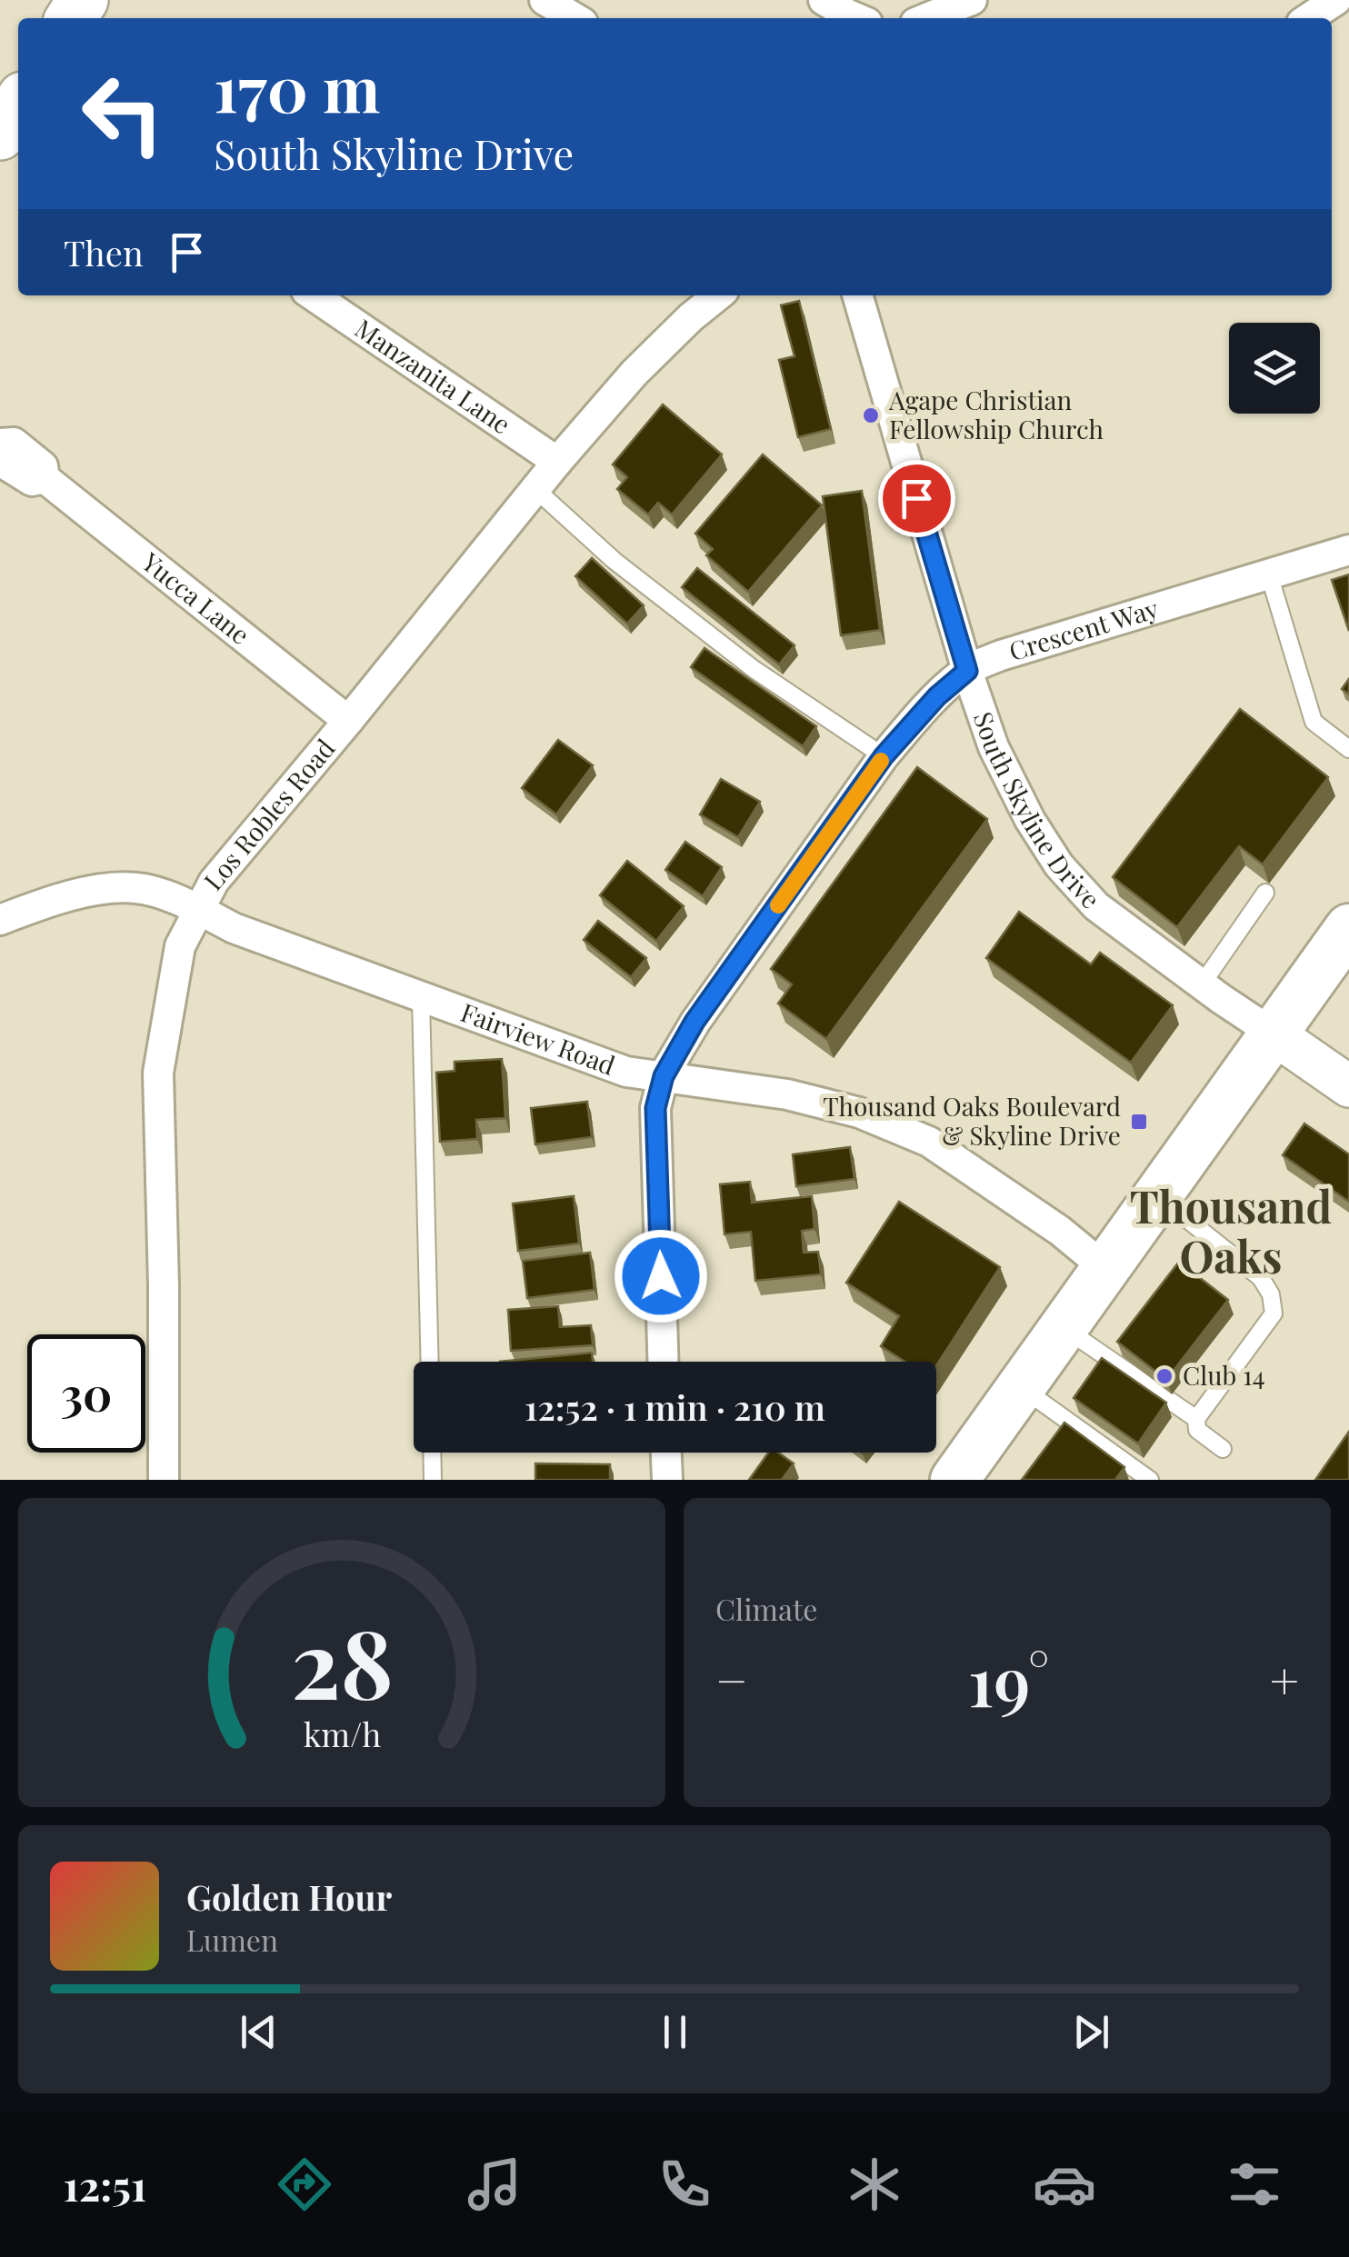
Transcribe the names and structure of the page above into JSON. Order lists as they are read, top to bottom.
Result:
{
  "streets": {
    "street": [
      "Manzanita Lane",
      "Yucca Lane",
      "Crescent Way",
      "South Skyline Drive",
      "Los Robles Road",
      "Fairview Road"
    ]
  },
  "crossings": [
    ["Manzanita Lane", "Los Robles Road"],
    ["Yucca Lane", "Los Robles Road"],
    ["Crescent Way", "South Skyline Drive"],
    ["Crescent Way", "Fairview Road"],
    ["Los Robles Road", "Fairview Road"]
  ],
  "districts": ["Thousand Oaks"],
  "places": {
    "other": ["Agape Christian Fellowship Church", "Club 14"],
    "transit": ["Thousand Oaks Boulevard & Skyline Drive"]
  },
  "page": {
    "turn": ["170 m", "South Skyline Drive"],
    "then": "Then",
    "limit": "30",
    "trip": "12:52 · 1 min · 210 m",
    "tile": "Climate",
    "heat": ["−", "19°", "+"],
    "song": ["Golden Hour", "Lumen"],
    "tabs": "12:51",
    "gauge": ["28", "km/h"]
  }
}
